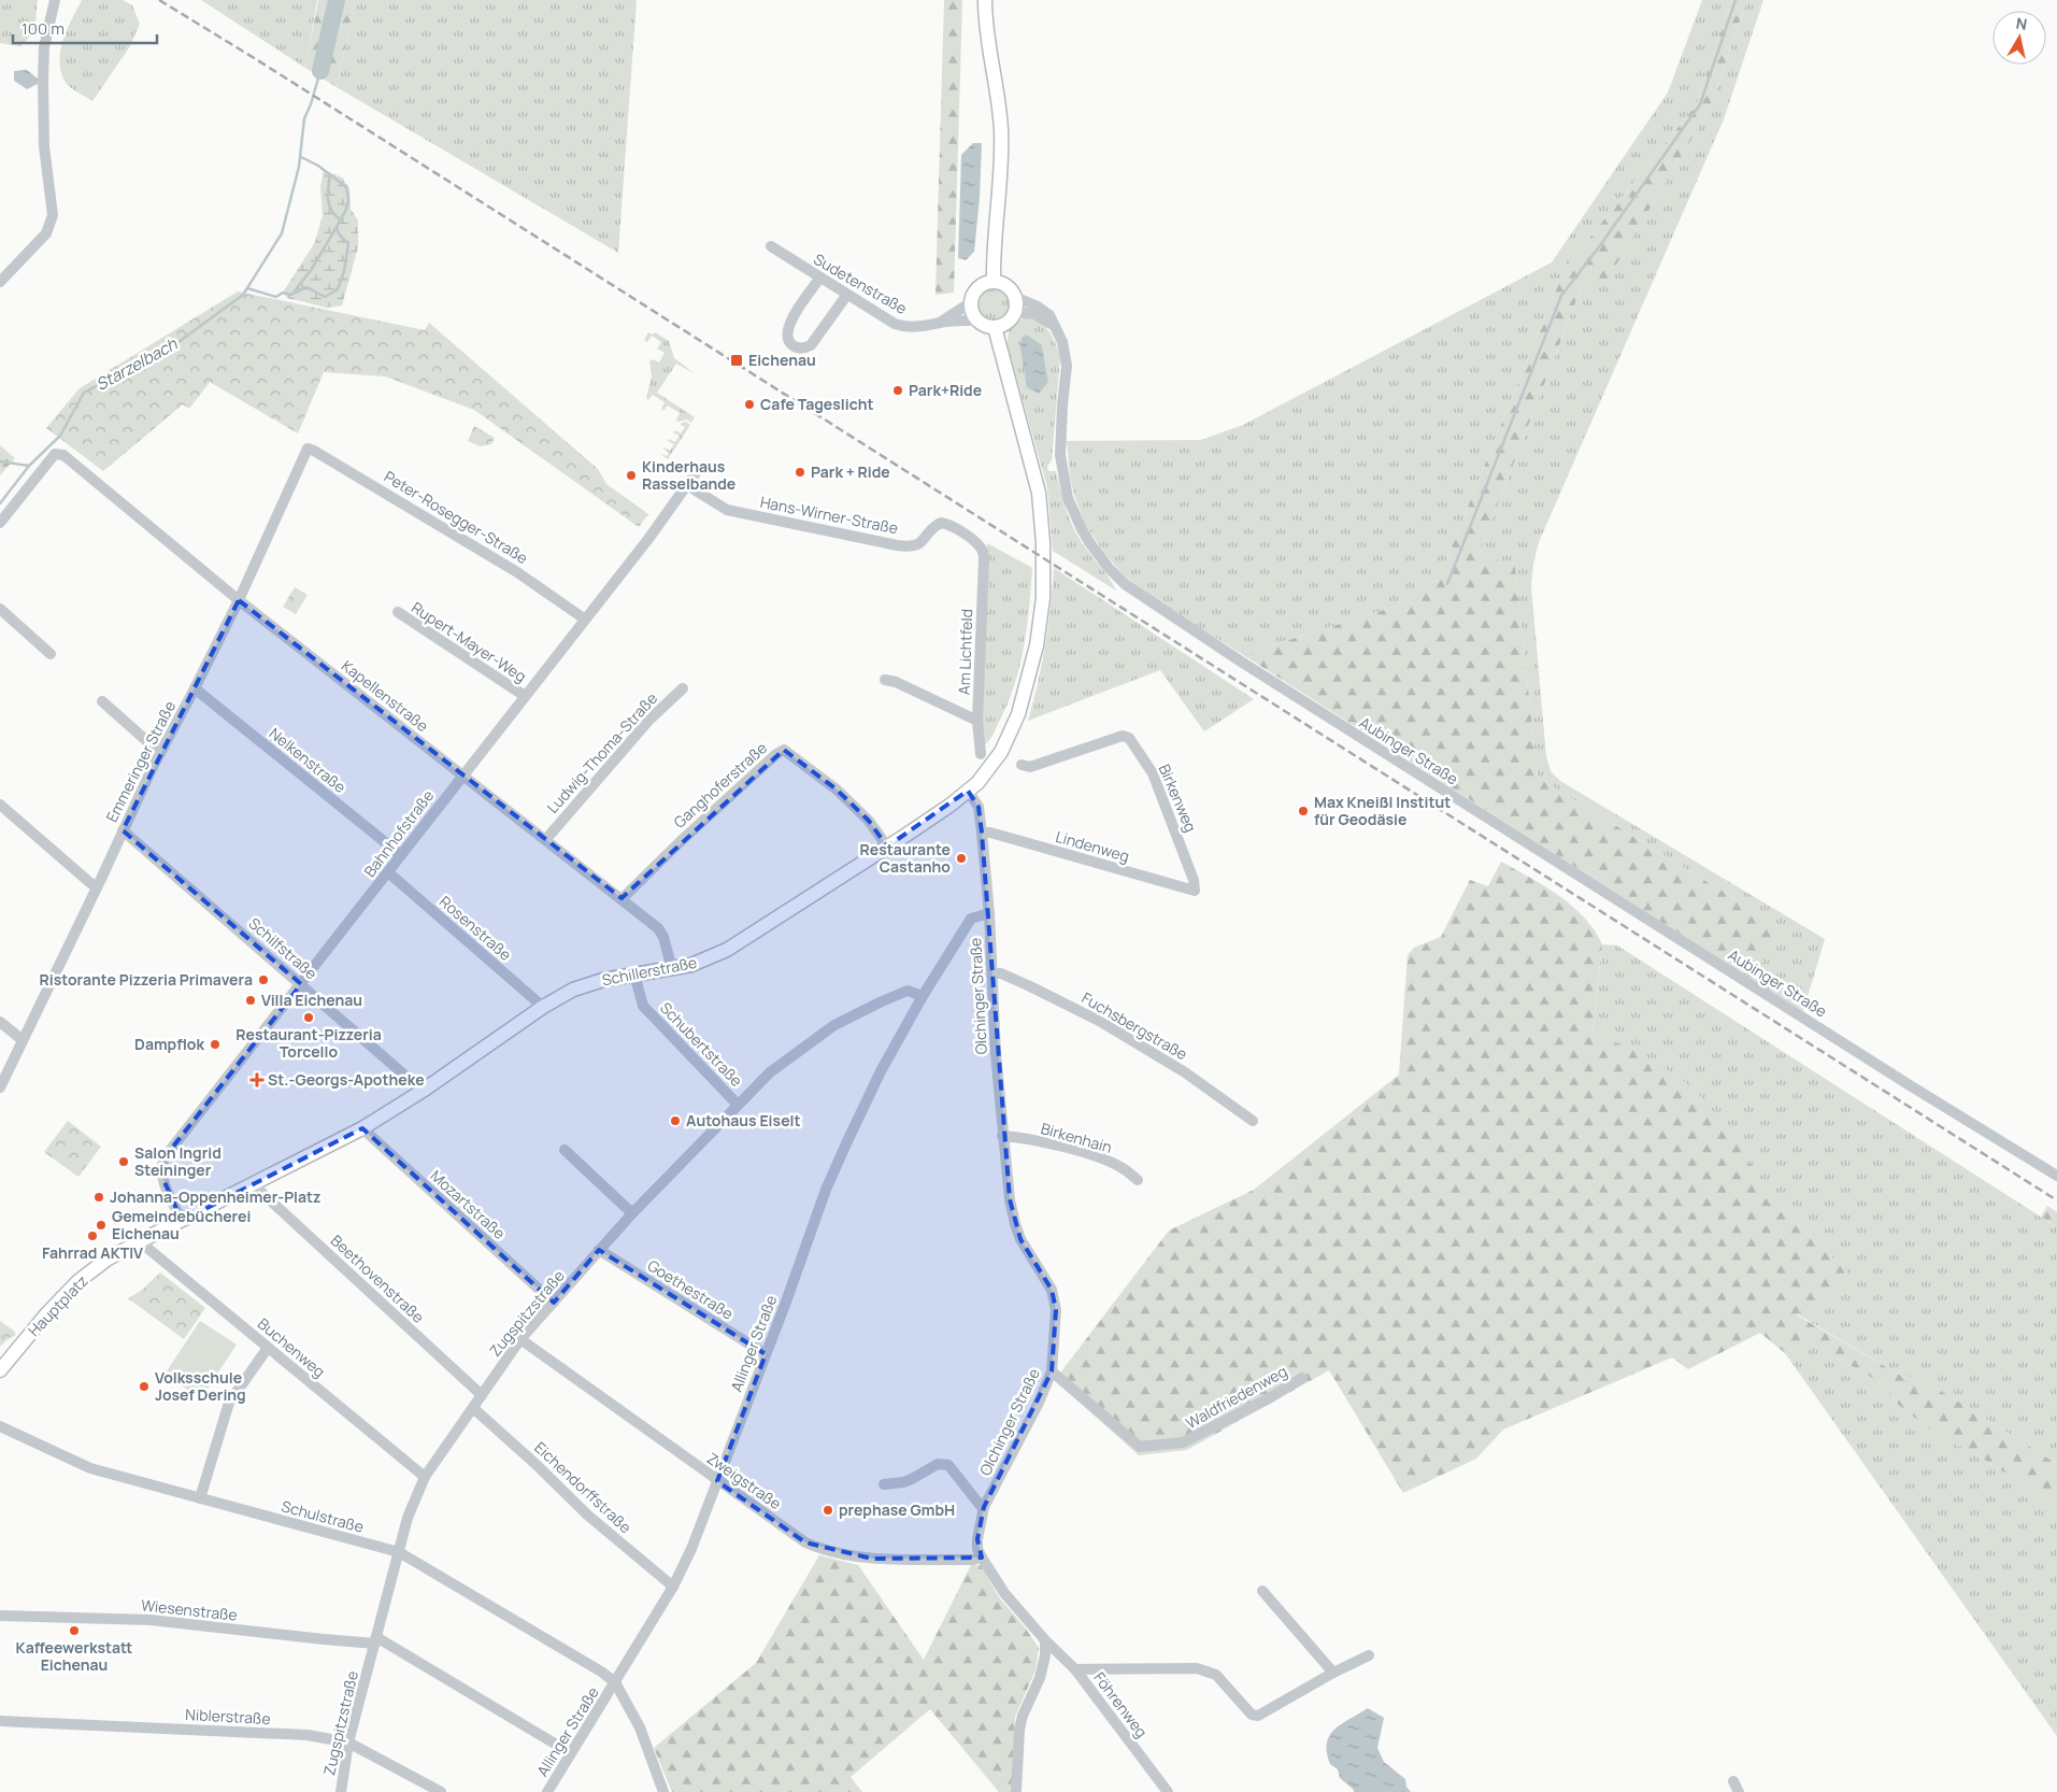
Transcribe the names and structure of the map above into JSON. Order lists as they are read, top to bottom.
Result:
{
  "streets": {
    "main road": ["Schillerstraße", "Hauptplatz"],
    "street": [
      "Sudetenstraße",
      "Hans-Wirner-Straße",
      "Peter-Rosegger-Straße",
      "Rupert-Mayer-Weg",
      "Am Lichtfeld",
      "Kapellenstraße",
      "Aubinger Straße",
      "Ludwig-Thoma-Straße",
      "Nelkenstraße",
      "Emmeringer Straße",
      "Ganghoferstraße",
      "Birkenweg",
      "Bahnhofstraße",
      "Lindenweg",
      "Rosenstraße",
      "Schilfstraße",
      "Olchinger Straße",
      "Fuchsbergstraße",
      "Schubertstraße",
      "Birkenhain",
      "Mozartstraße",
      "Beethovenstraße",
      "Goethestraße",
      "Zugspitzstraße",
      "Allinger Straße",
      "Buchenweg",
      "Waldfriedenweg",
      "Zweigstraße",
      "Eichendorffstraße",
      "Schulstraße",
      "Wiesenstraße",
      "Föhrenweg",
      "Niblerstraße"
    ]
  },
  "crossings": [
    ["Sudetenstraße", "Aubinger Straße"],
    ["Sudetenstraße", "Schillerstraße"],
    ["Hans-Wirner-Straße", "Am Lichtfeld"],
    ["Hans-Wirner-Straße", "Bahnhofstraße"],
    ["Peter-Rosegger-Straße", "Emmeringer Straße"],
    ["Peter-Rosegger-Straße", "Bahnhofstraße"],
    ["Rupert-Mayer-Weg", "Bahnhofstraße"],
    ["Kapellenstraße", "Ludwig-Thoma-Straße"],
    ["Kapellenstraße", "Emmeringer Straße"],
    ["Kapellenstraße", "Ganghoferstraße"],
    ["Kapellenstraße", "Bahnhofstraße"],
    ["Kapellenstraße", "Schillerstraße"],
    ["Aubinger Straße", "Schillerstraße"],
    ["Nelkenstraße", "Emmeringer Straße"],
    ["Nelkenstraße", "Bahnhofstraße"],
    ["Emmeringer Straße", "Schilfstraße"],
    ["Ganghoferstraße", "Schillerstraße"],
    ["Birkenweg", "Lindenweg"],
    ["Bahnhofstraße", "Rosenstraße"],
    ["Bahnhofstraße", "Schilfstraße"],
    ["Bahnhofstraße", "Schillerstraße"],
    ["Bahnhofstraße", "Hauptplatz"],
    ["Lindenweg", "Olchinger Straße"],
    ["Rosenstraße", "Schillerstraße"],
    ["Schilfstraße", "Schillerstraße"],
    ["Schillerstraße", "Olchinger Straße"],
    ["Schillerstraße", "Schubertstraße"],
    ["Schillerstraße", "Mozartstraße"],
    ["Schillerstraße", "Beethovenstraße"],
    ["Schillerstraße", "Hauptplatz"],
    ["Olchinger Straße", "Fuchsbergstraße"],
    ["Olchinger Straße", "Birkenhain"],
    ["Olchinger Straße", "Allinger Straße"],
    ["Olchinger Straße", "Waldfriedenweg"],
    ["Olchinger Straße", "Zweigstraße"],
    ["Olchinger Straße", "Föhrenweg"],
    ["Schubertstraße", "Zugspitzstraße"],
    ["Mozartstraße", "Zugspitzstraße"],
    ["Beethovenstraße", "Zugspitzstraße"],
    ["Goethestraße", "Zugspitzstraße"],
    ["Goethestraße", "Allinger Straße"],
    ["Hauptplatz", "Buchenweg"],
    ["Zugspitzstraße", "Allinger Straße"],
    ["Zugspitzstraße", "Buchenweg"],
    ["Zugspitzstraße", "Zweigstraße"],
    ["Zugspitzstraße", "Eichendorffstraße"],
    ["Zugspitzstraße", "Schulstraße"],
    ["Zugspitzstraße", "Wiesenstraße"],
    ["Zugspitzstraße", "Niblerstraße"],
    ["Allinger Straße", "Zweigstraße"],
    ["Allinger Straße", "Eichendorffstraße"],
    ["Allinger Straße", "Schulstraße"],
    ["Allinger Straße", "Wiesenstraße"]
  ],
  "water": ["Starzelbach"],
  "places": {
    "transit": ["Eichenau"],
    "other": [
      "Park+Ride",
      "Cafe Tageslicht",
      "Park + Ride",
      "Kinderhaus Rasselbande",
      "Max Kneißl Institut für Geodäsie",
      "Restaurante Castanho",
      "Ristorante Pizzeria Primavera",
      "Villa Eichenau",
      "Restaurant-Pizzeria Torcello",
      "Dampflok",
      "Autohaus Eiselt",
      "Salon Ingrid Steininger",
      "Johanna-Oppenheimer-Platz",
      "Gemeindebücherei Eichenau",
      "Fahrrad AKTIV",
      "Volksschule Josef Dering",
      "prephase GmbH",
      "Kaffeewerkstatt Eichenau"
    ],
    "health": ["St.-Georgs-Apotheke"]
  },
  "scale_bar": "100 m",
  "north": "top"
}
